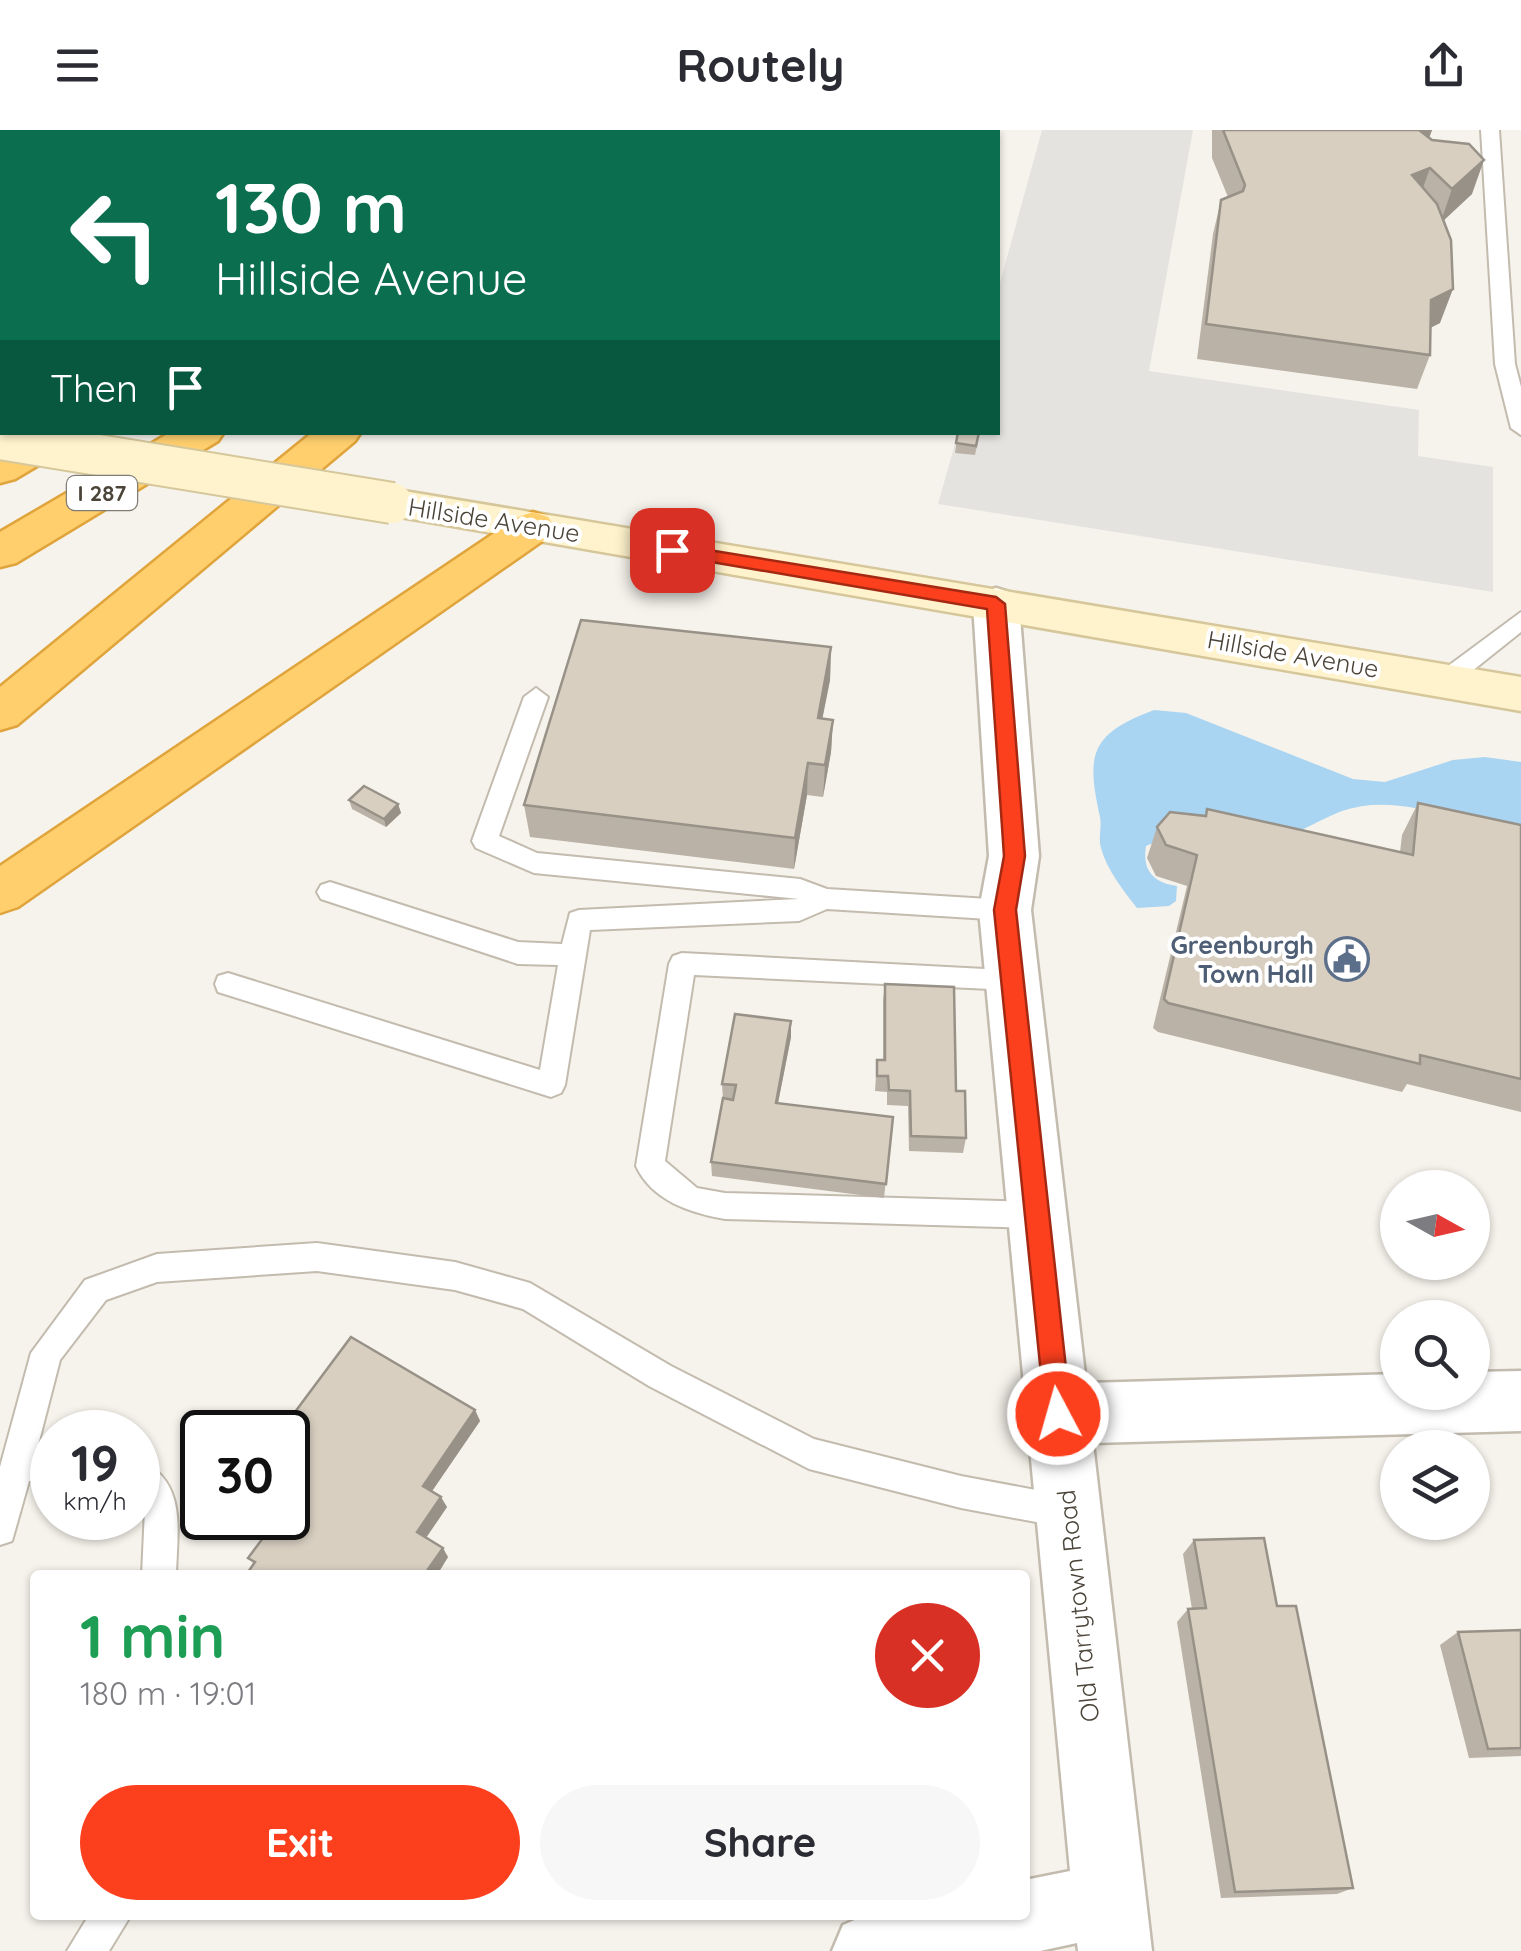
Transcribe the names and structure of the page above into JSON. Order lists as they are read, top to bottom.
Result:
{
  "streets": {
    "highway": ["I 287"],
    "main road": ["Hillside Avenue"],
    "street": ["Old Tarrytown Road"]
  },
  "crossings": [
    ["Hillside Avenue", "Old Tarrytown Road"]
  ],
  "places": {
    "public building": ["Greenburgh Town Hall"]
  },
  "north": "right",
  "page": {
    "header": "Routely",
    "turn": ["130 m", "Hillside Avenue"],
    "then": "Then",
    "speed": "19 km/h",
    "limit": "30",
    "heading": ["1 min", "180 m · 19:01"],
    "buttons": ["Exit", "Share"]
  }
}
